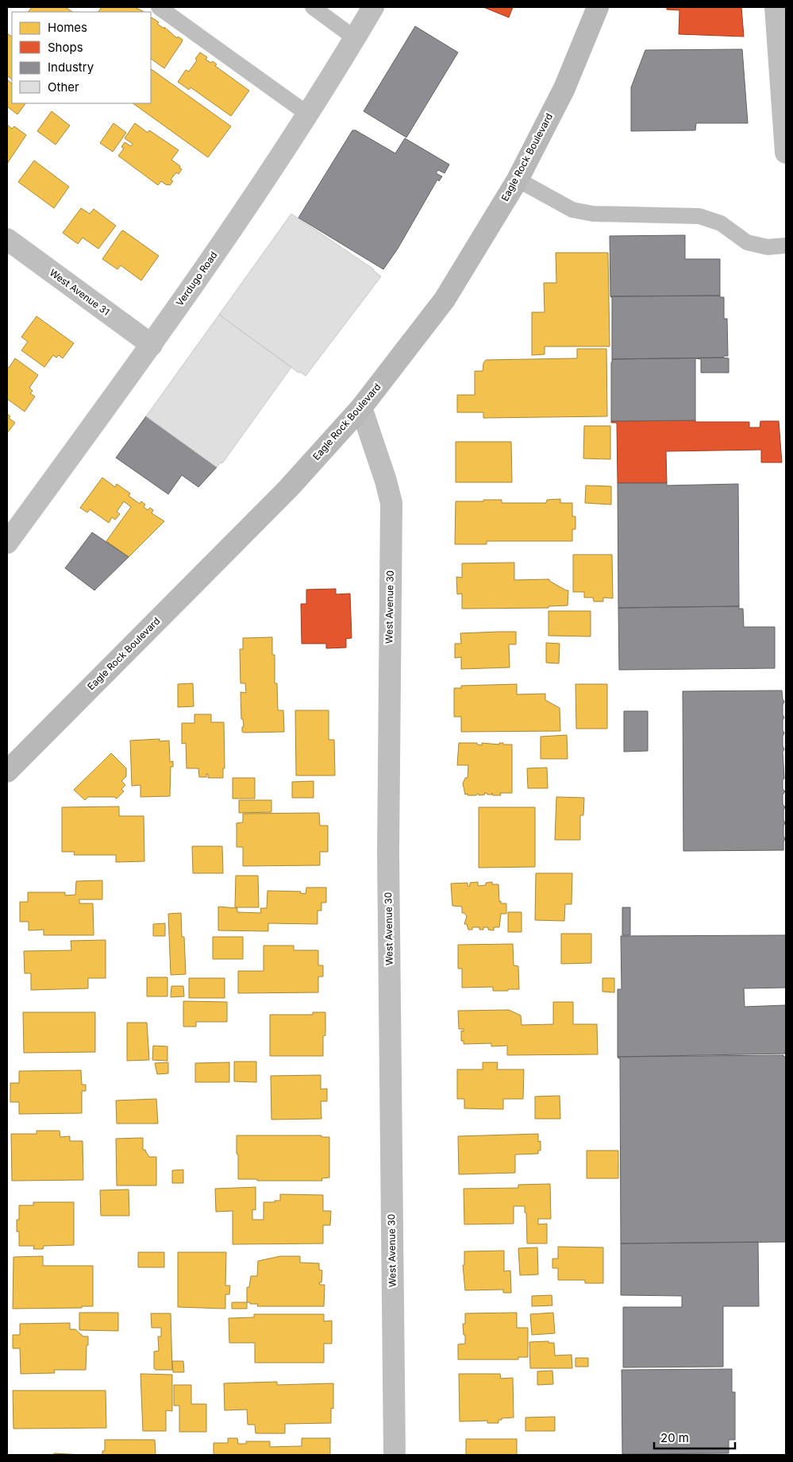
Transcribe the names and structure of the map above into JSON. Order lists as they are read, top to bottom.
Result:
{
  "streets": {
    "main road": ["Eagle Rock Boulevard"],
    "street": ["Verdugo Road", "West Avenue 31", "West Avenue 30"]
  },
  "crossings": [
    ["Eagle Rock Boulevard", "West Avenue 30"],
    ["Verdugo Road", "West Avenue 31"]
  ],
  "legend": [
    "Homes",
    "Shops",
    "Industry",
    "Other"
  ],
  "scale_bar": "20 m"
}
